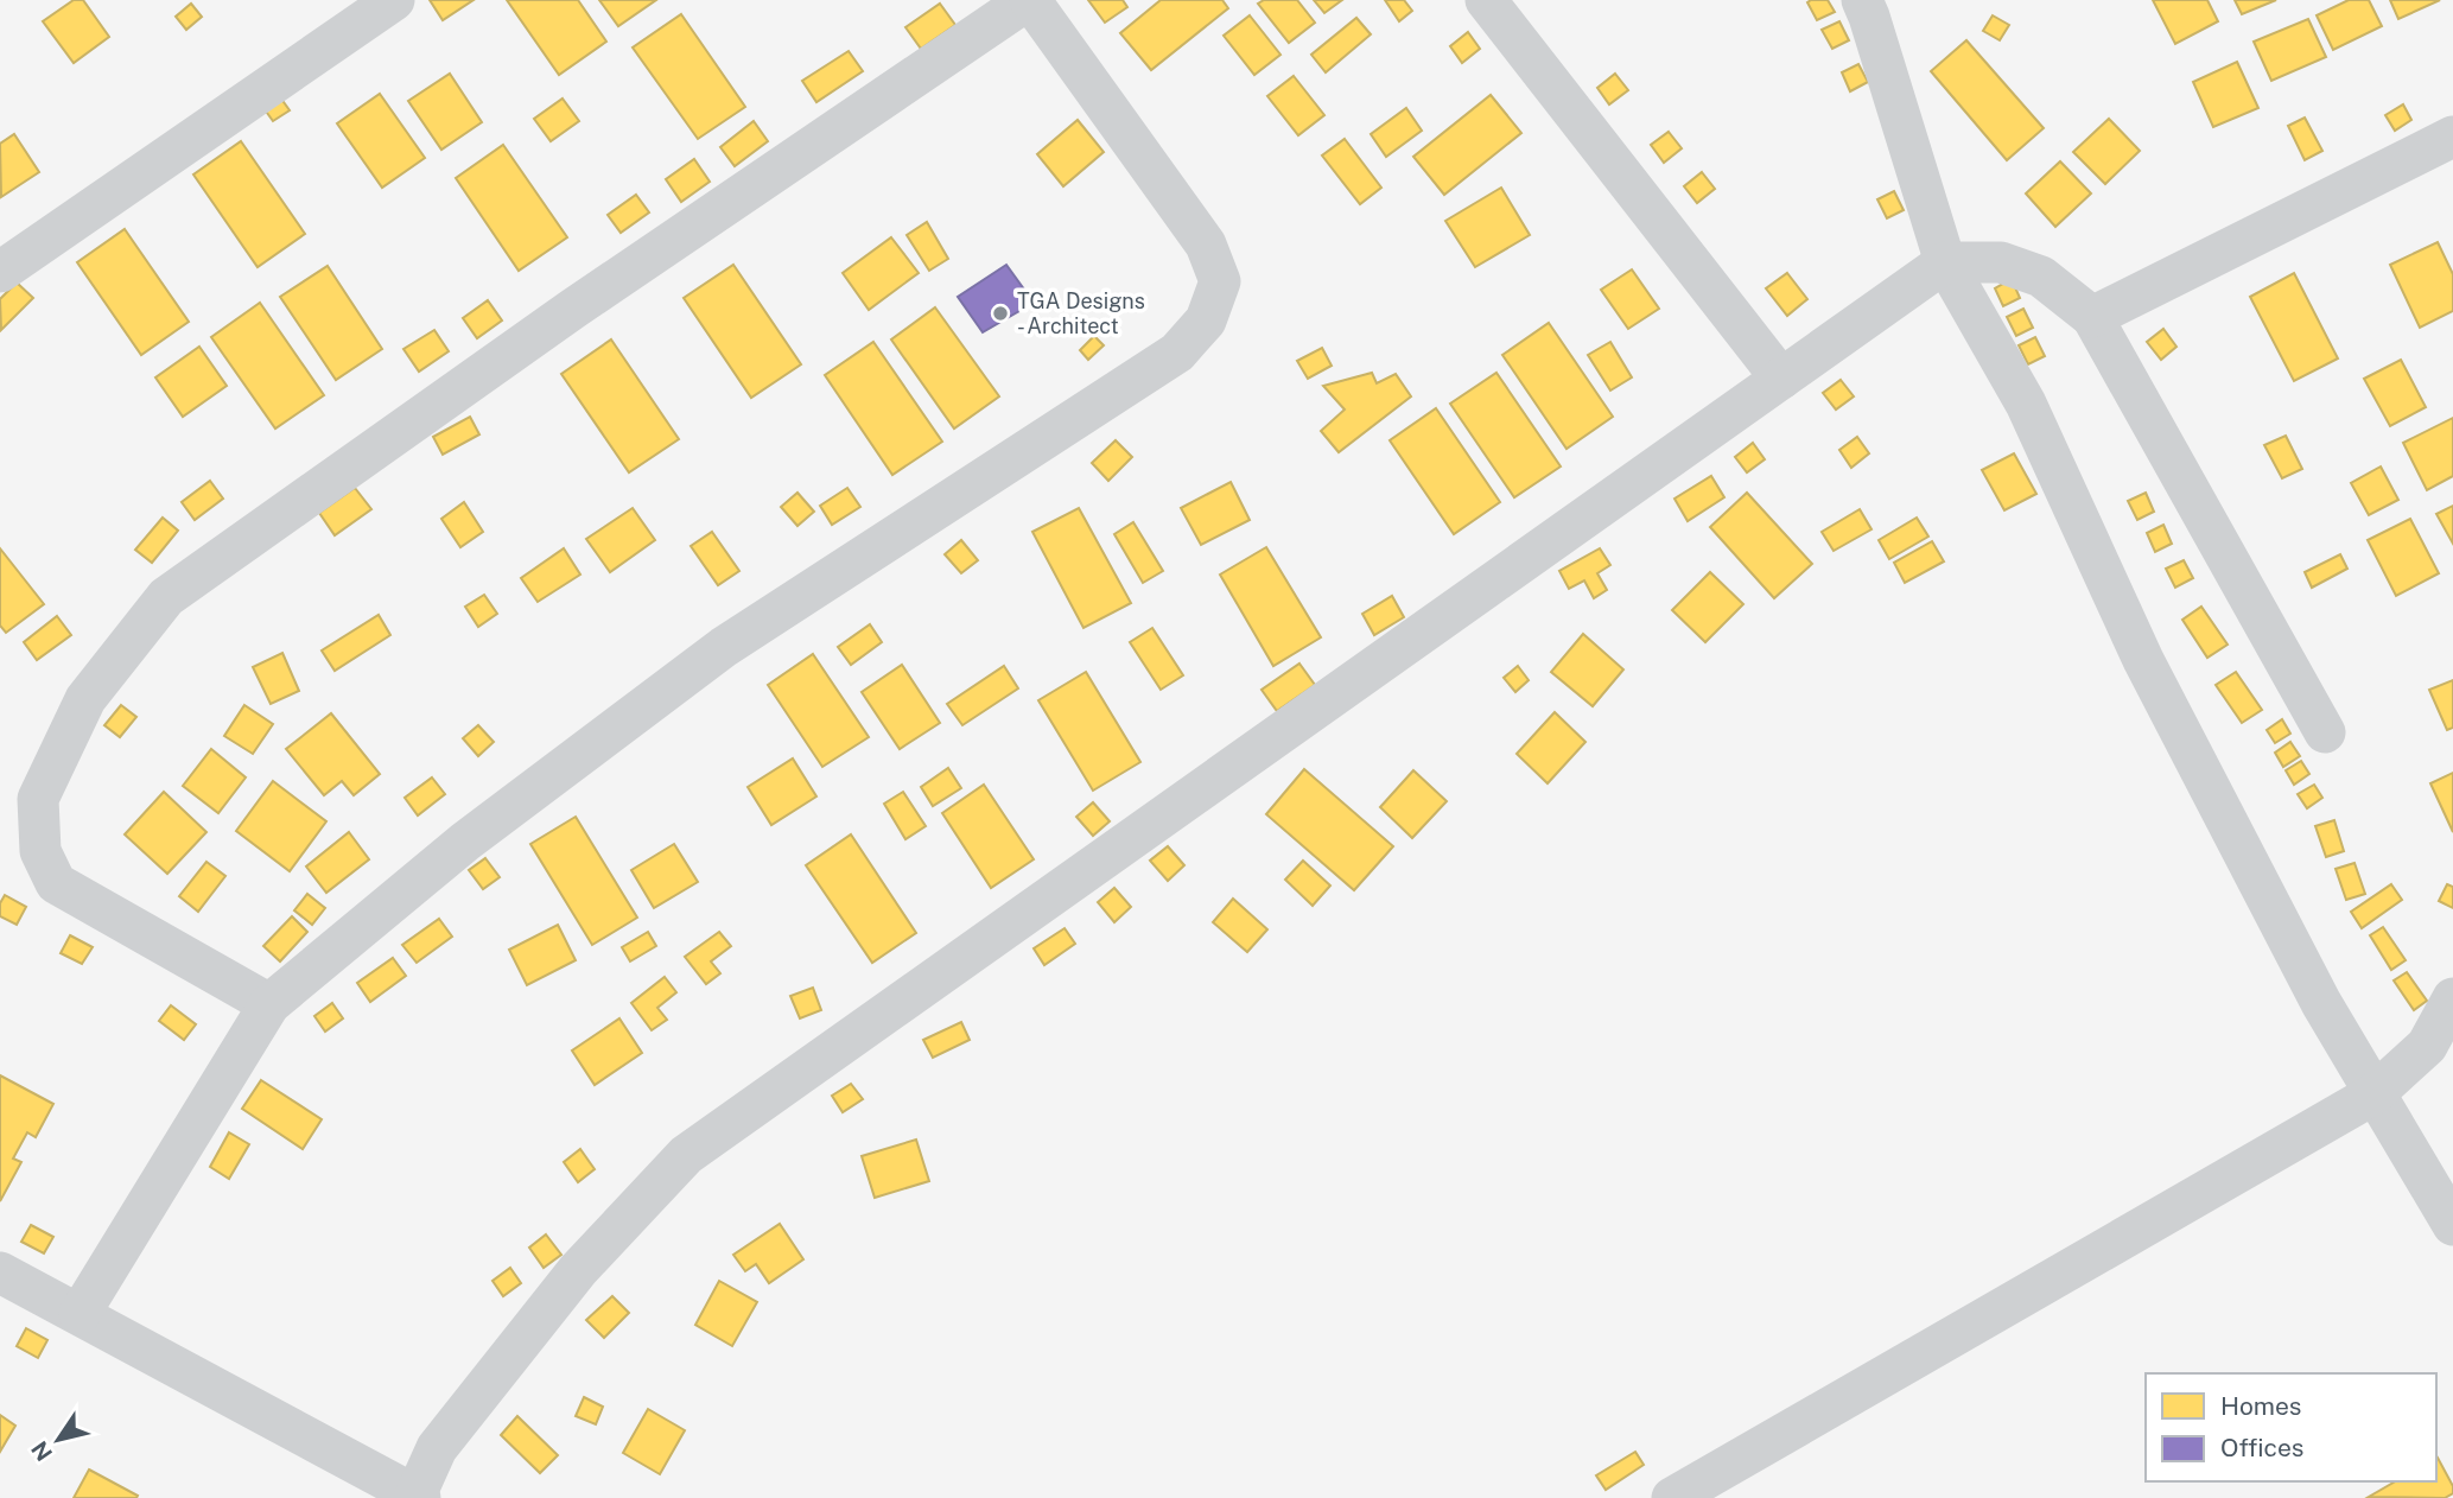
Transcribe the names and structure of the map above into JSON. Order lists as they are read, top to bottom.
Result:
{
  "places": ["TGA Designs - Architect"],
  "legend": ["Homes", "Offices"],
  "north": "bottom left"
}
